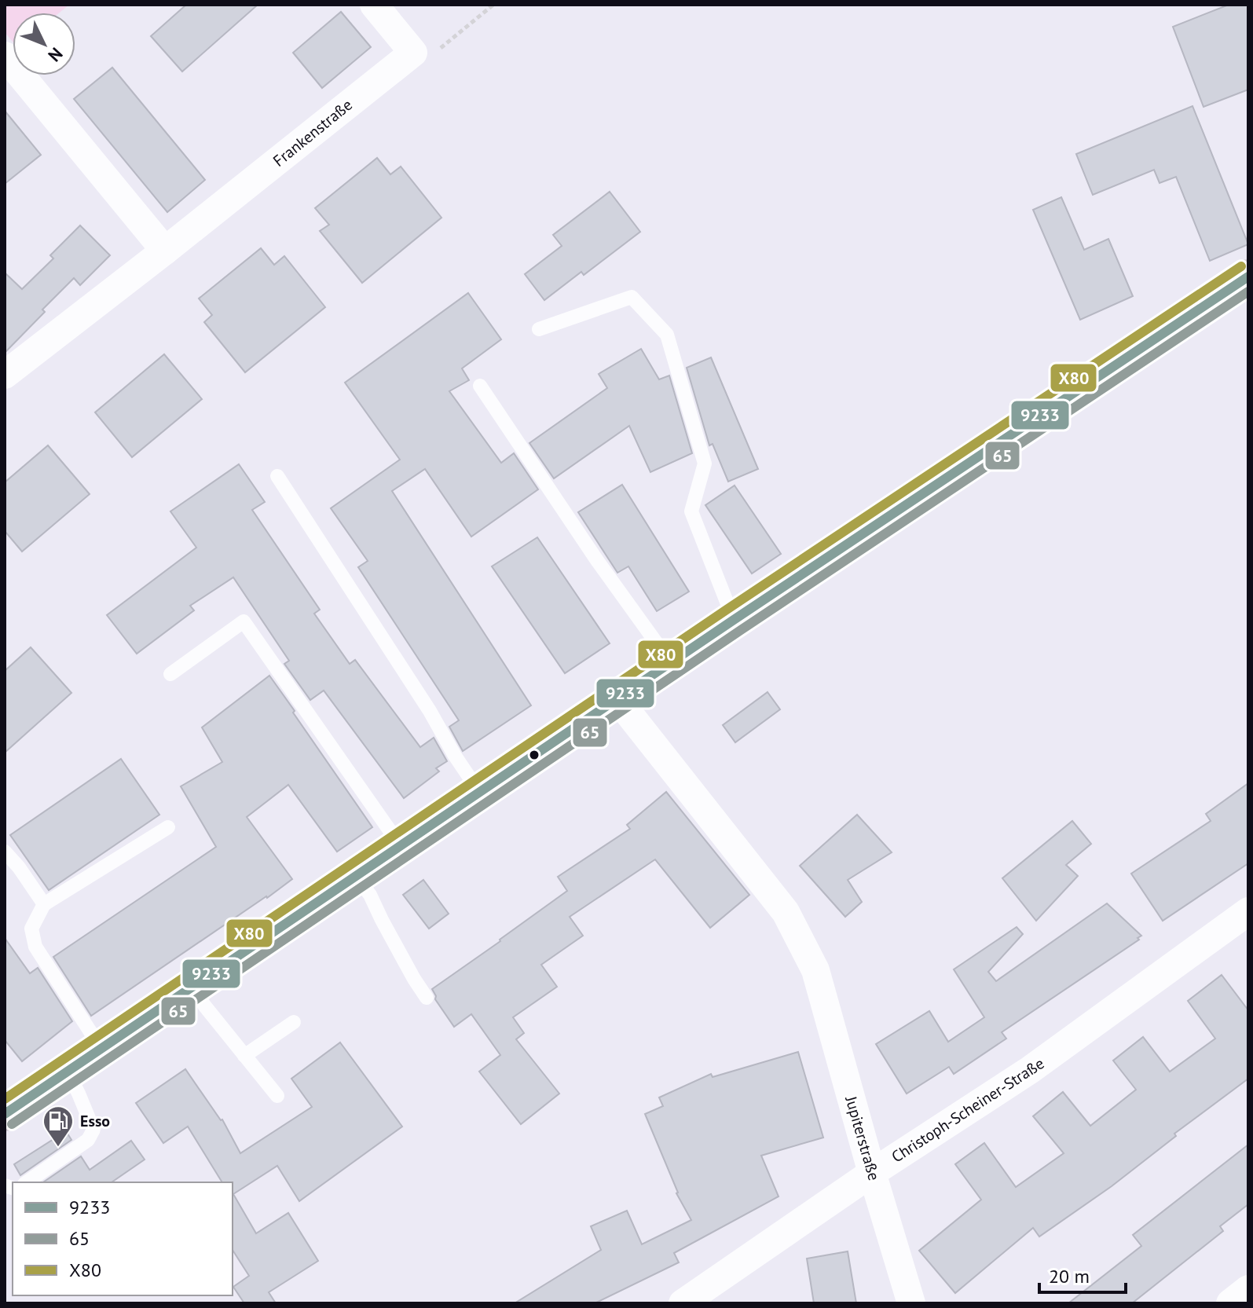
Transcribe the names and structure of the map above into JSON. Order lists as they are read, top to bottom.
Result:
{
  "streets": {
    "street": ["Frankenstraße", "Christoph-Scheiner-Straße", "Jupiterstraße"]
  },
  "crossings": [
    ["Christoph-Scheiner-Straße", "Jupiterstraße"]
  ],
  "places": {
    "fuel station": ["Esso"]
  },
  "lines": ["transit line X80", "transit line 9233", "transit line 65"],
  "legend": ["9233", "65", "X80"],
  "scale_bar": "20 m",
  "north": "bottom right"
}
